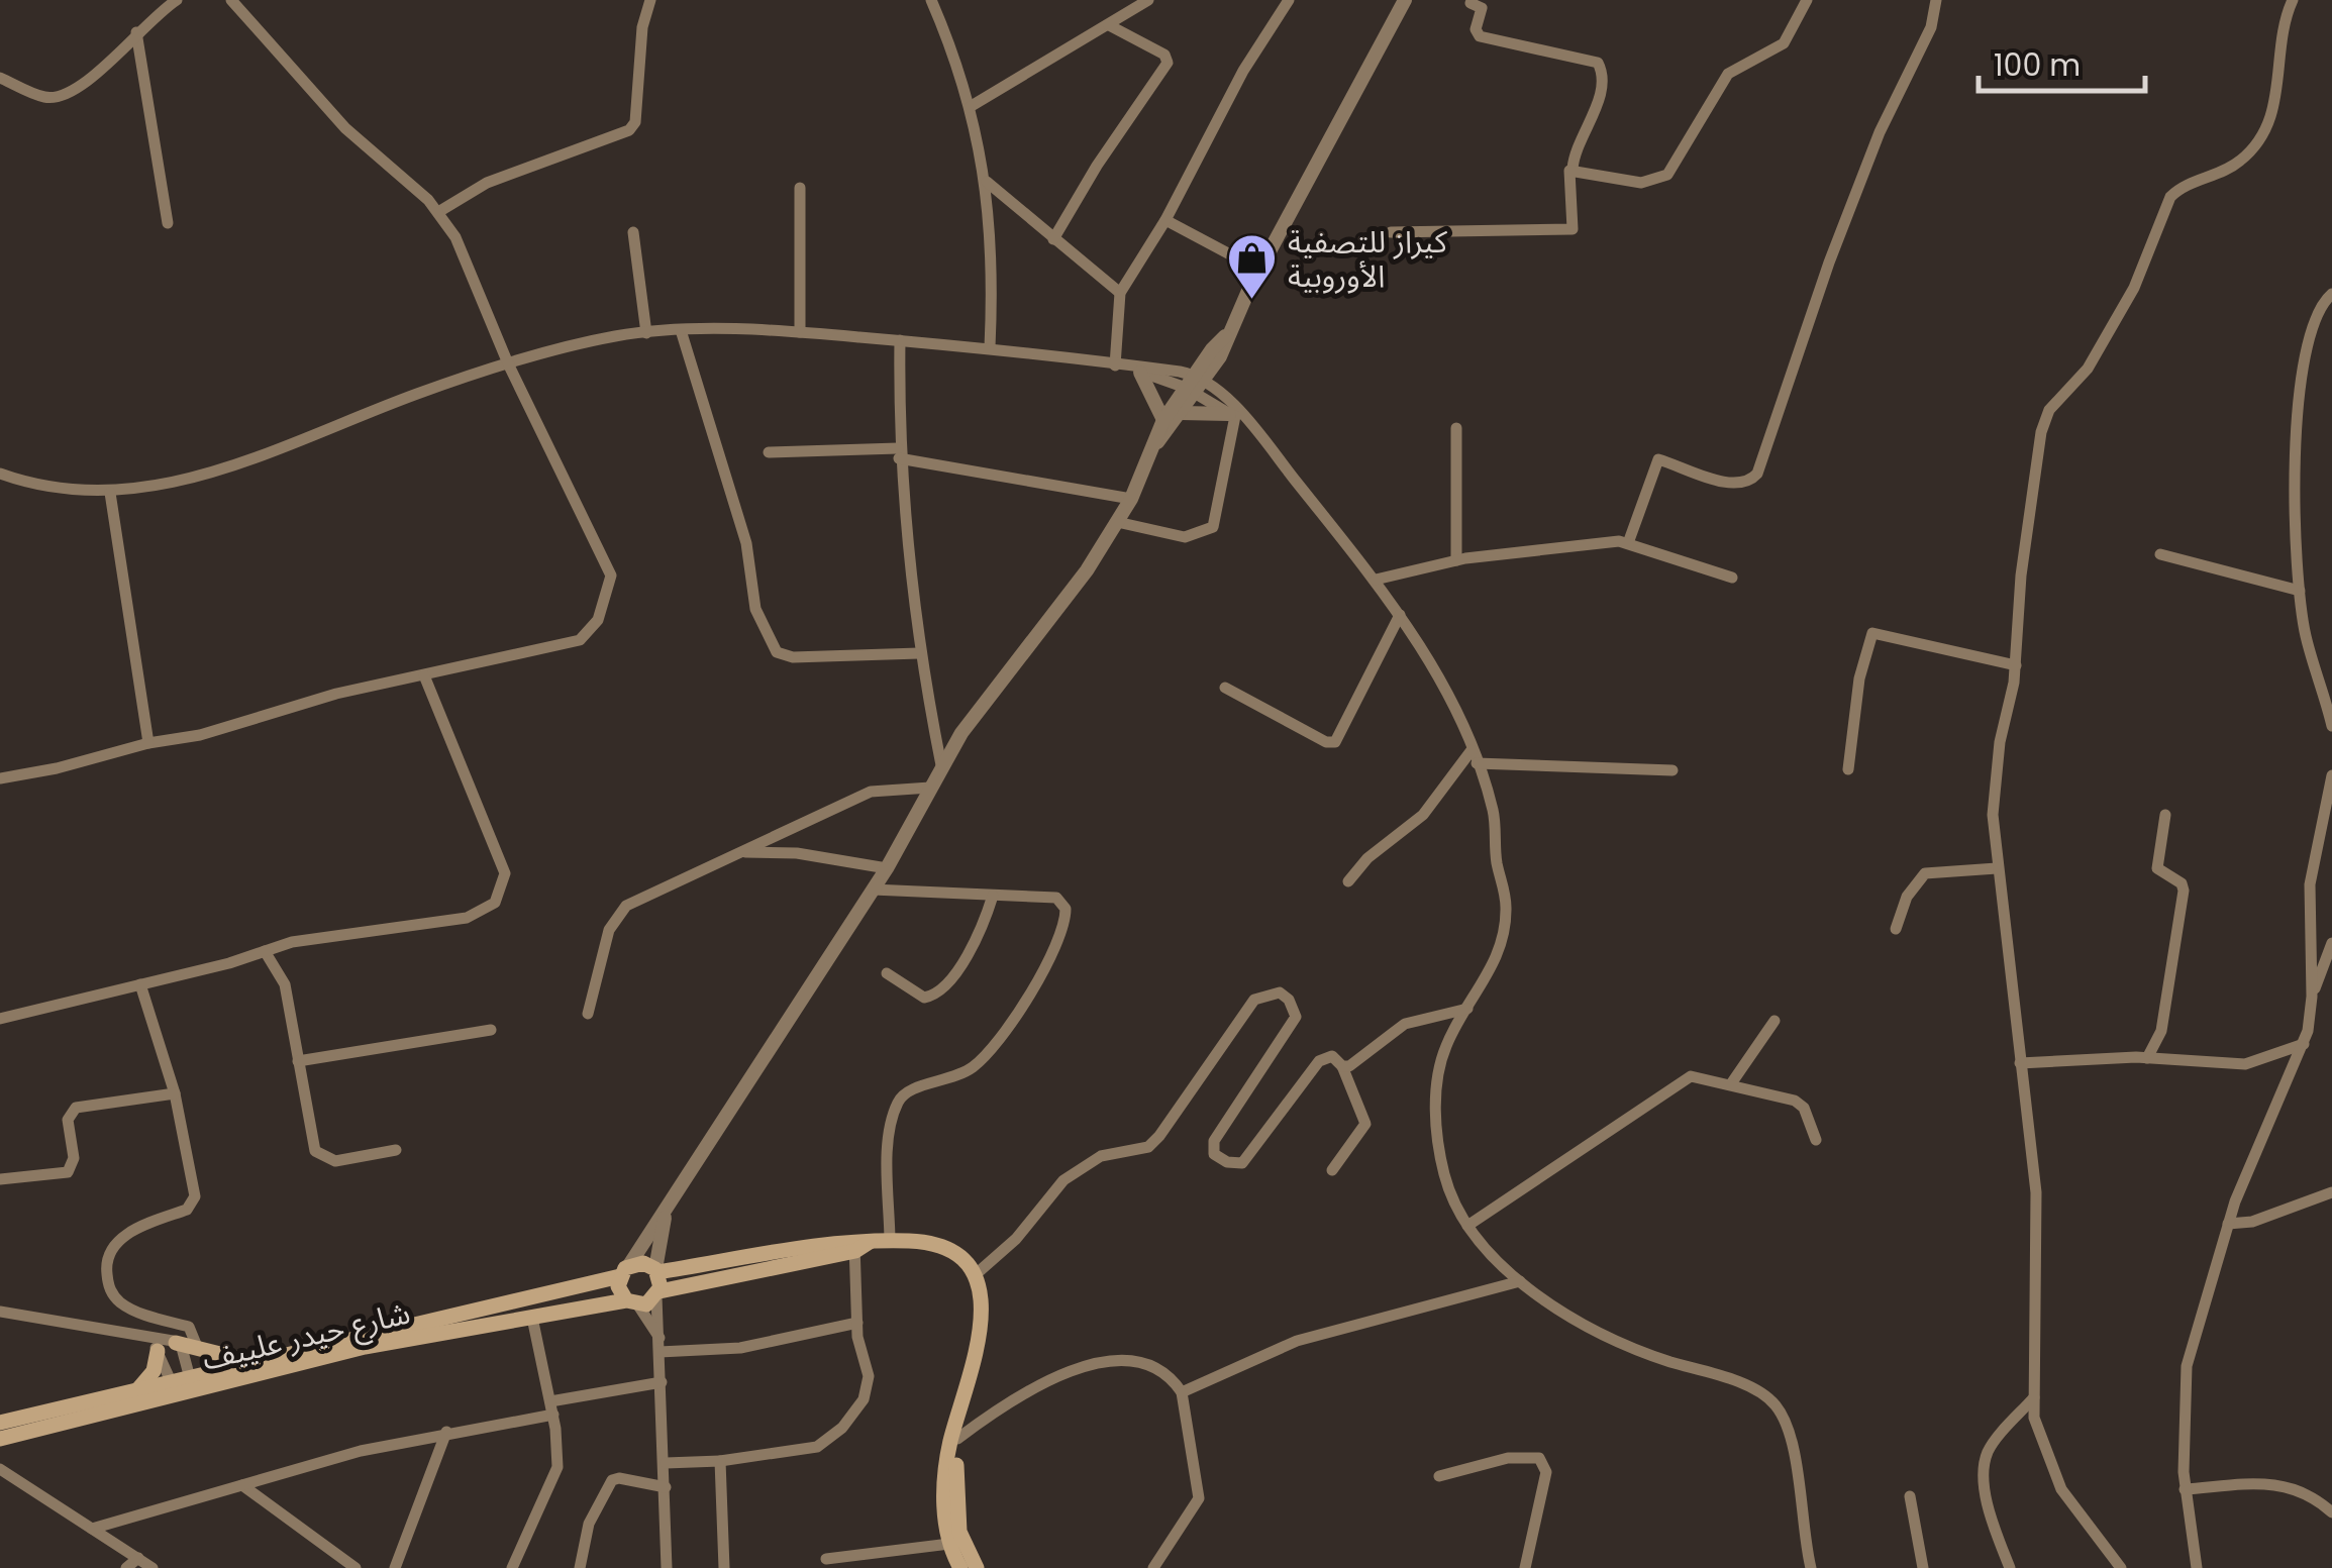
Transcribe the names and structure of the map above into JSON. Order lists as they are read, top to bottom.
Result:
{
  "streets": {
    "main road": ["شارع حيدر علييف"]
  },
  "places": {
    "shop": ["كيراز للتصفية الأوروبية"]
  },
  "scale_bar": "100 m"
}
